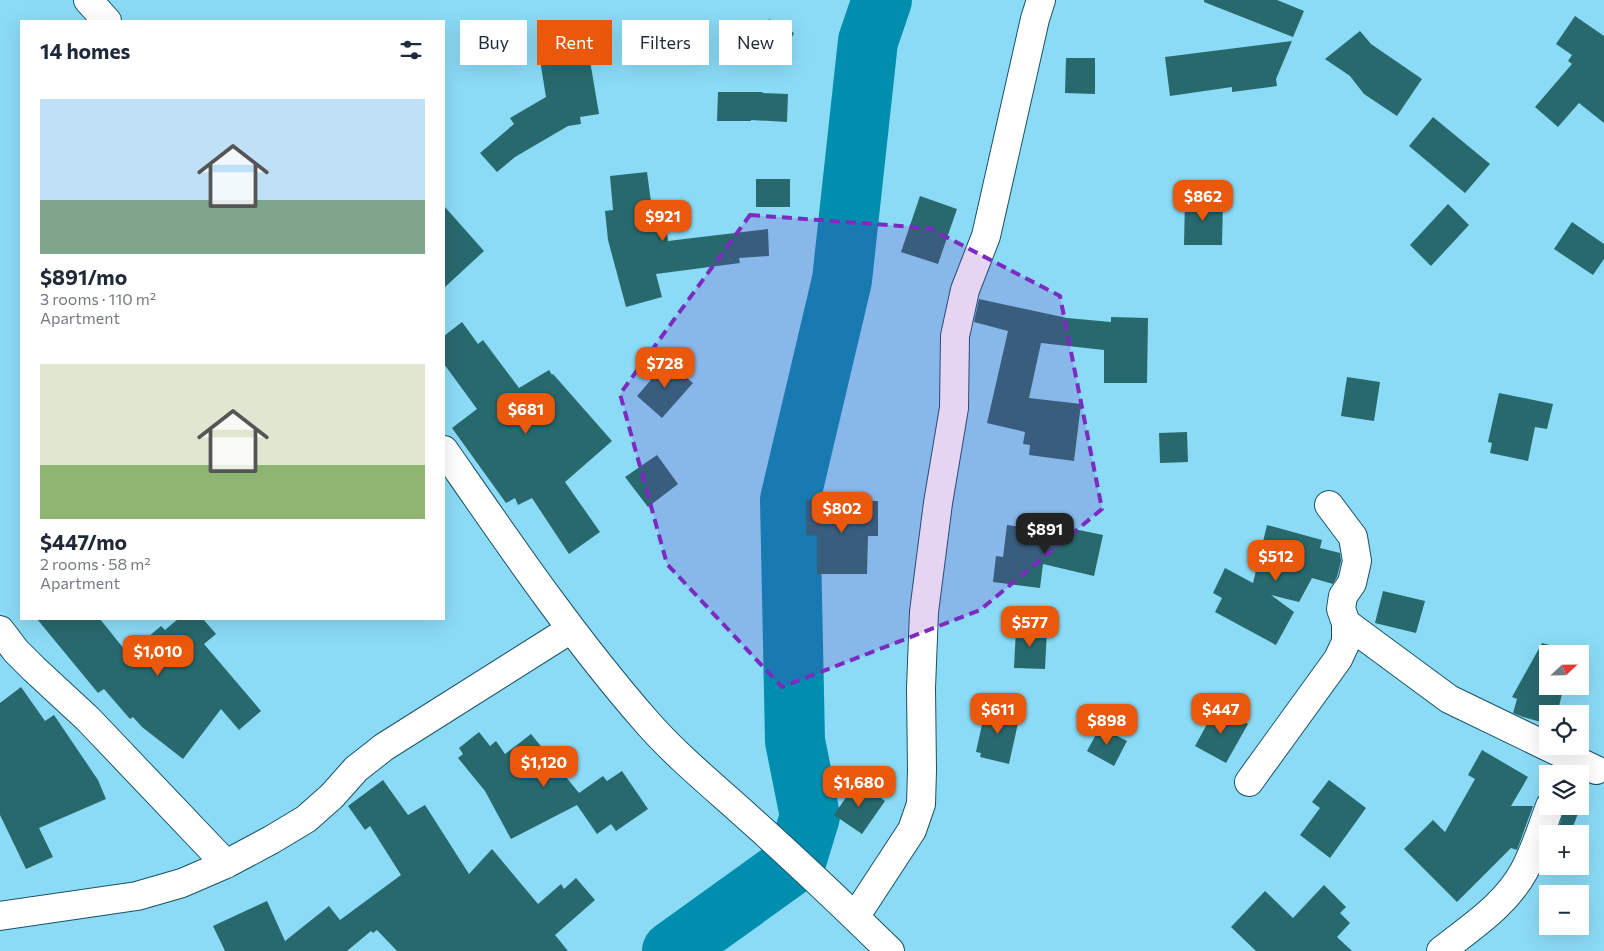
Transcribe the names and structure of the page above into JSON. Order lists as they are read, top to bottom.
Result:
{
  "north": "right",
  "page": {
    "chip": [
      "Buy",
      "Rent",
      "Filters",
      "New"
    ],
    "heading": "14 homes",
    "list": [
      {
        "name": "$891/mo",
        "note": "3 rooms · 110 m² · Apartment"
      },
      {
        "name": "$447/mo",
        "note": "2 rooms · 58 m² · Apartment"
      }
    ],
    "price": [
      "$862",
      "$921",
      "$728",
      "$681",
      "$802",
      "$891",
      "$512",
      "$577",
      "$1,010",
      "$611",
      "$447",
      "$898",
      "$1,120",
      "$1,680"
    ],
    "map_buttons": ["+", "−"]
  }
}
